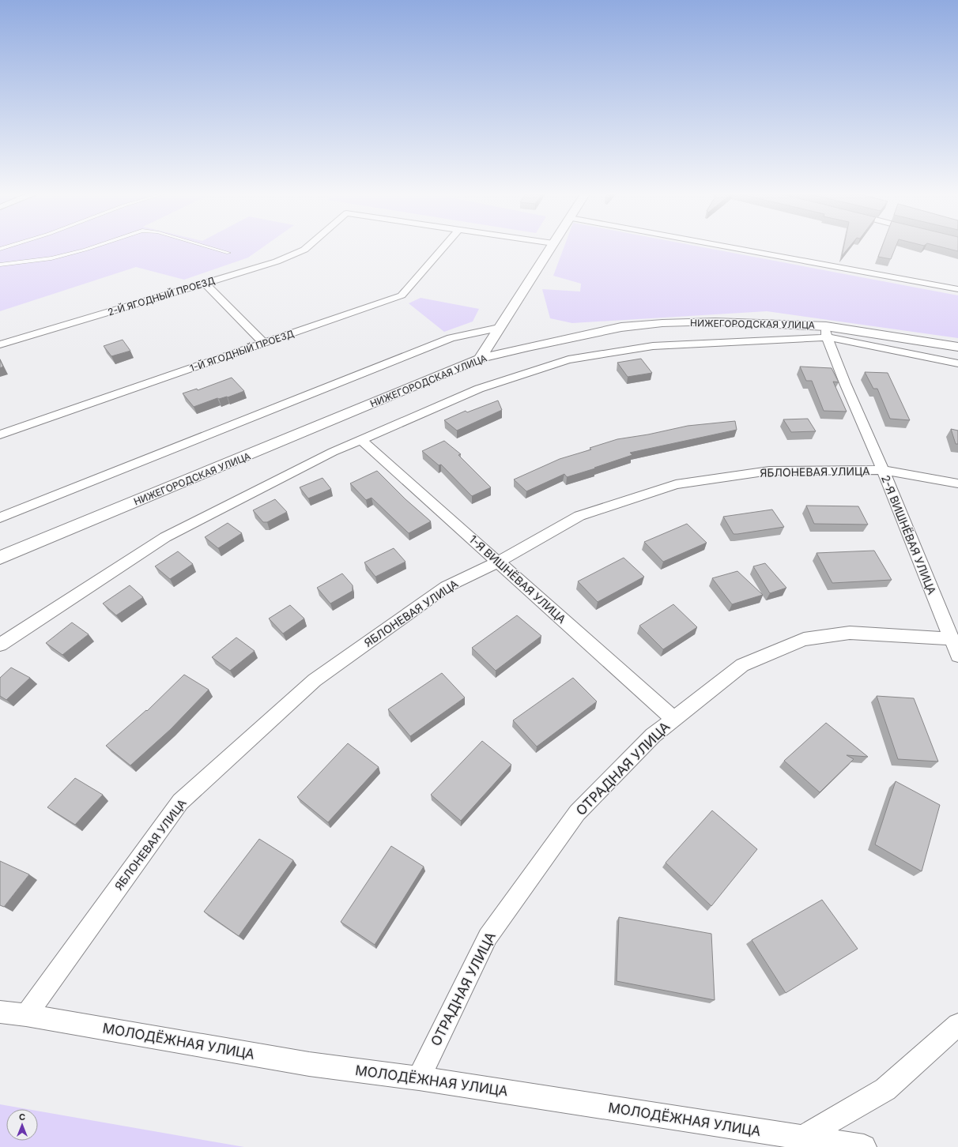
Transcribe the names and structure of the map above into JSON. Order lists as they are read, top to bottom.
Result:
{
  "streets": {
    "street": [
      "2-Й ЯГОДНЫЙ ПРОЕЗД",
      "НИЖЕГОРОДСКАЯ УЛИЦА",
      "1-Й ЯГОДНЫЙ ПРОЕЗД",
      "ЯБЛОНЕВАЯ УЛИЦА",
      "2-Я ВИШНЁВАЯ УЛИЦА",
      "1-Я ВИШНЁВАЯ УЛИЦА",
      "ОТРАДНАЯ УЛИЦА",
      "МОЛОДЁЖНАЯ УЛИЦА"
    ]
  },
  "crossings": [
    ["НИЖЕГОРОДСКАЯ УЛИЦА", "2-Я ВИШНЁВАЯ УЛИЦА"],
    ["ЯБЛОНЕВАЯ УЛИЦА", "2-Я ВИШНЁВАЯ УЛИЦА"],
    ["ЯБЛОНЕВАЯ УЛИЦА", "1-Я ВИШНЁВАЯ УЛИЦА"],
    ["ЯБЛОНЕВАЯ УЛИЦА", "МОЛОДЁЖНАЯ УЛИЦА"],
    ["2-Я ВИШНЁВАЯ УЛИЦА", "ОТРАДНАЯ УЛИЦА"],
    ["1-Я ВИШНЁВАЯ УЛИЦА", "ОТРАДНАЯ УЛИЦА"],
    ["ОТРАДНАЯ УЛИЦА", "МОЛОДЁЖНАЯ УЛИЦА"]
  ],
  "north": "top"
}
